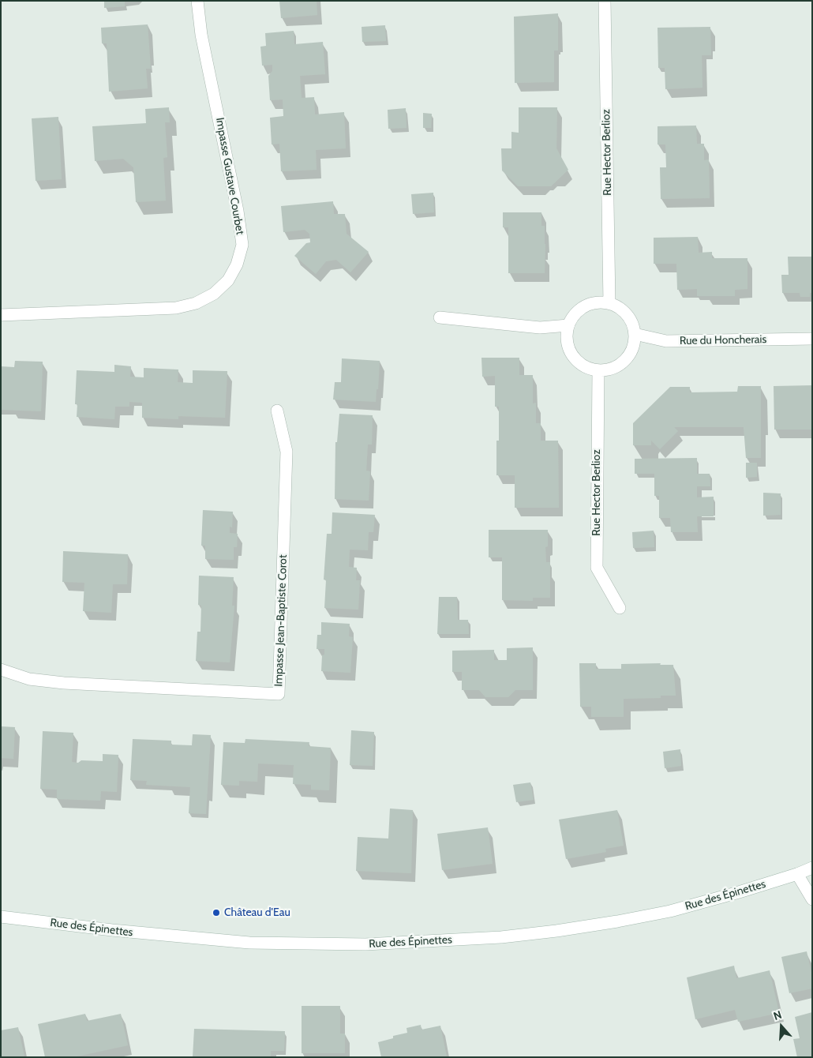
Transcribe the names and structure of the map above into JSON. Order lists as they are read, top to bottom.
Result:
{
  "streets": {
    "street": [
      "Rue Hector Berlioz",
      "Impasse Gustave Courbet",
      "Rue du Honcherais",
      "Impasse Jean-Baptiste Corot",
      "Rue des Épinettes"
    ]
  },
  "crossings": [
    ["Rue Hector Berlioz", "Rue du Honcherais"]
  ],
  "places": ["Château d'Eau"],
  "north": "top"
}
